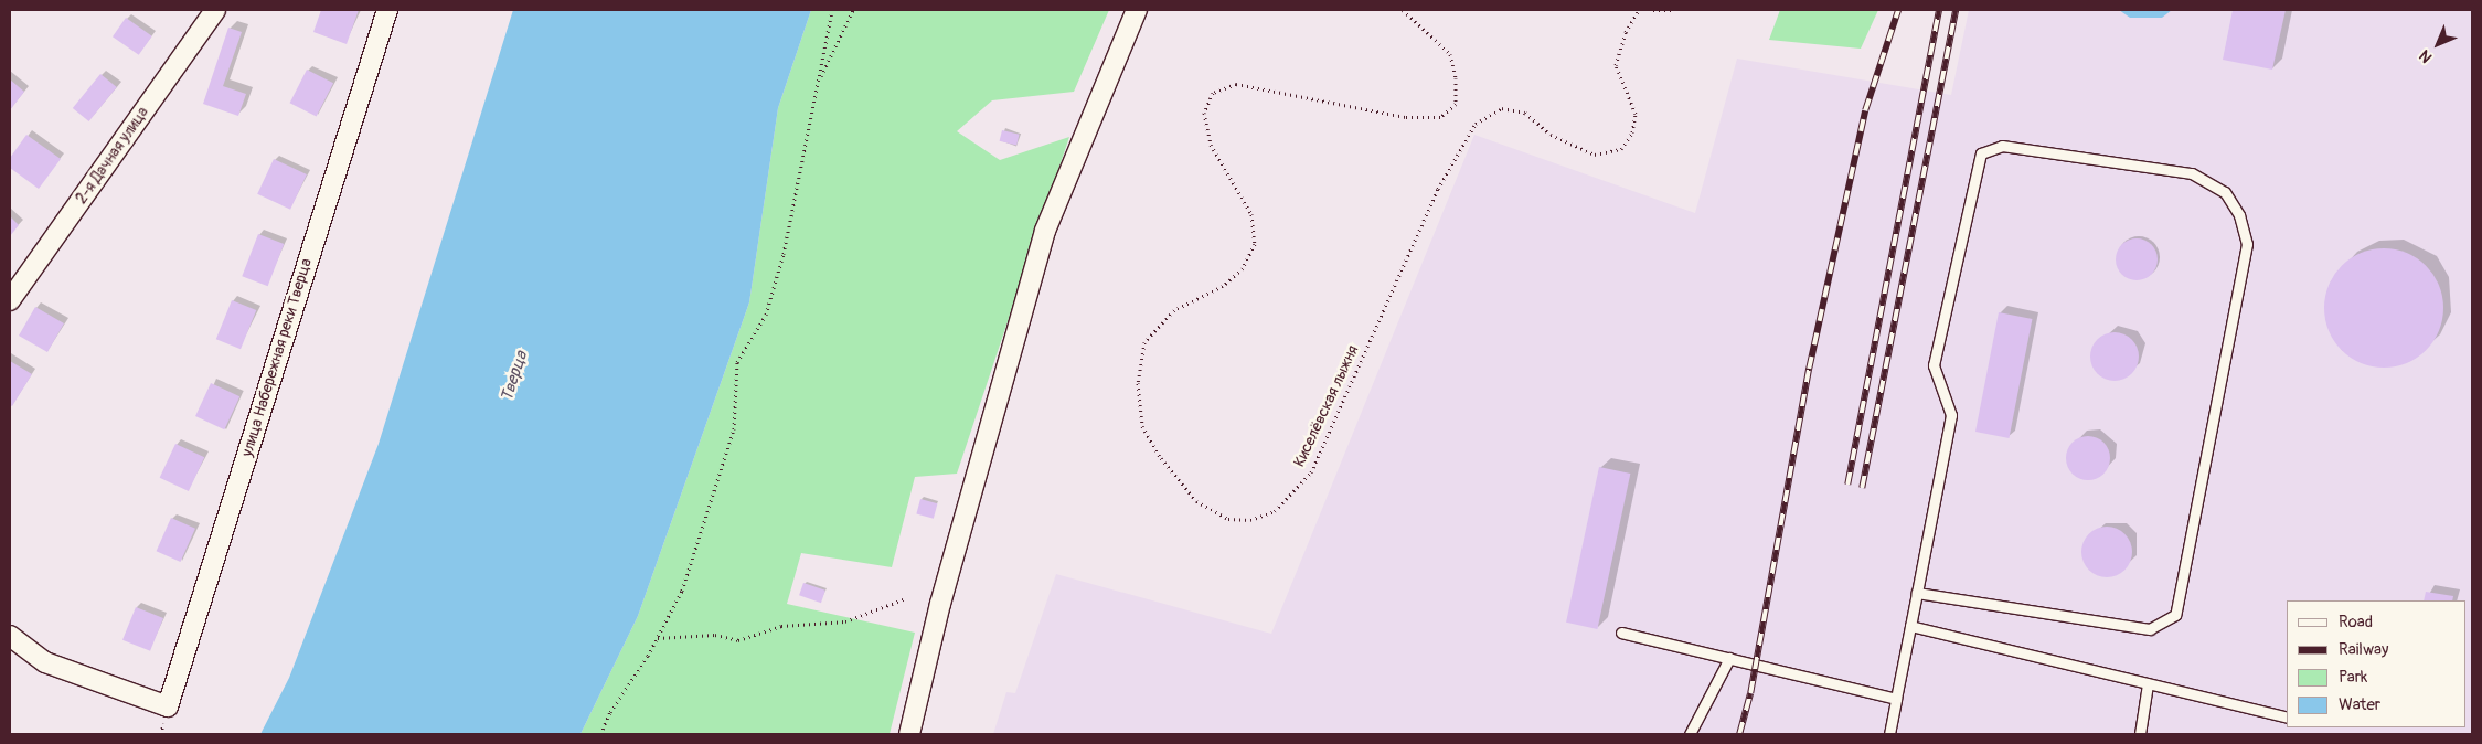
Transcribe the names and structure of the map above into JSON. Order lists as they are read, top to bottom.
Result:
{
  "streets": {
    "street": ["2-я Дачная улица", "улица Набережная реки Тверца"],
    "path": ["Киселёвская лыжня"]
  },
  "water": ["Тверца"],
  "legend": [
    "Road",
    "Railway",
    "Park",
    "Water"
  ],
  "north": "bottom left"
}
